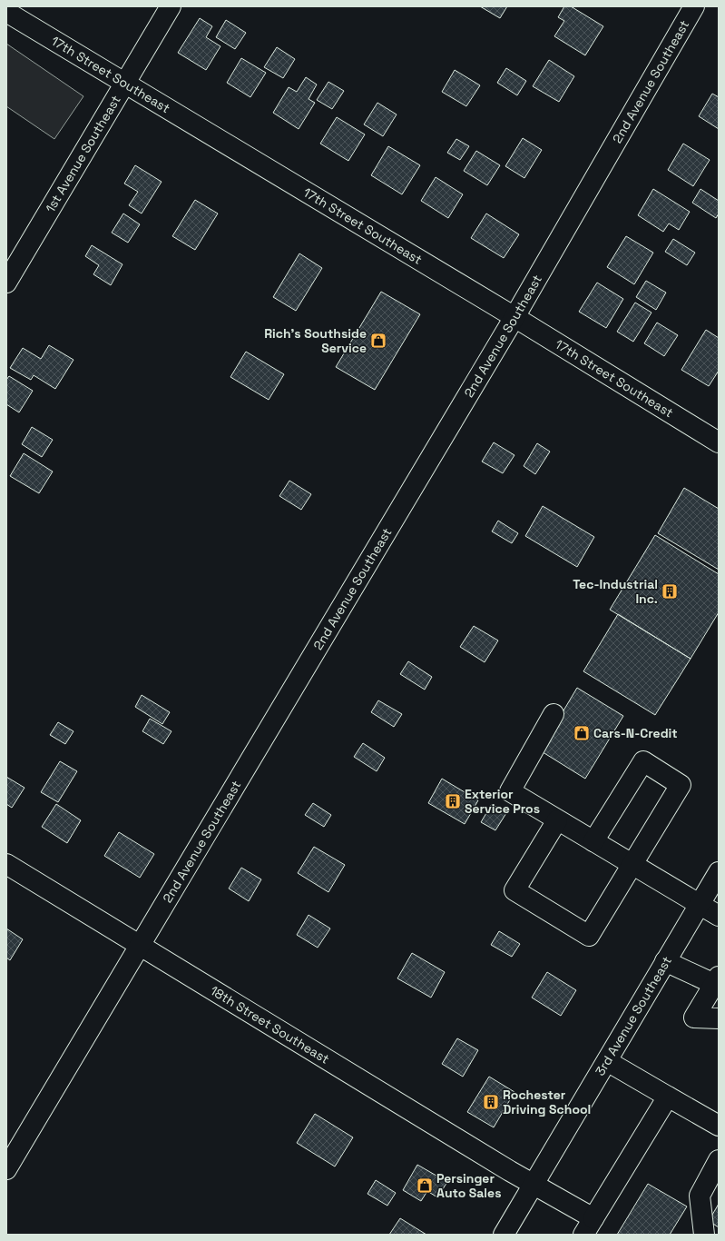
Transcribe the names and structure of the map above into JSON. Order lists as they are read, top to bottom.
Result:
{
  "streets": {
    "street": [
      "17th Street Southeast",
      "2nd Avenue Southeast",
      "1st Avenue Southeast",
      "3rd Avenue Southeast",
      "18th Street Southeast"
    ]
  },
  "crossings": [
    ["17th Street Southeast", "2nd Avenue Southeast"],
    ["17th Street Southeast", "1st Avenue Southeast"],
    ["2nd Avenue Southeast", "18th Street Southeast"],
    ["3rd Avenue Southeast", "18th Street Southeast"]
  ],
  "places": {
    "shop": ["Rich's Southside Service", "Cars-N-Credit", "Persinger Auto Sales"],
    "building": ["Tec-Industrial Inc.", "Exterior Service Pros", "Rochester Driving School"]
  }
}
